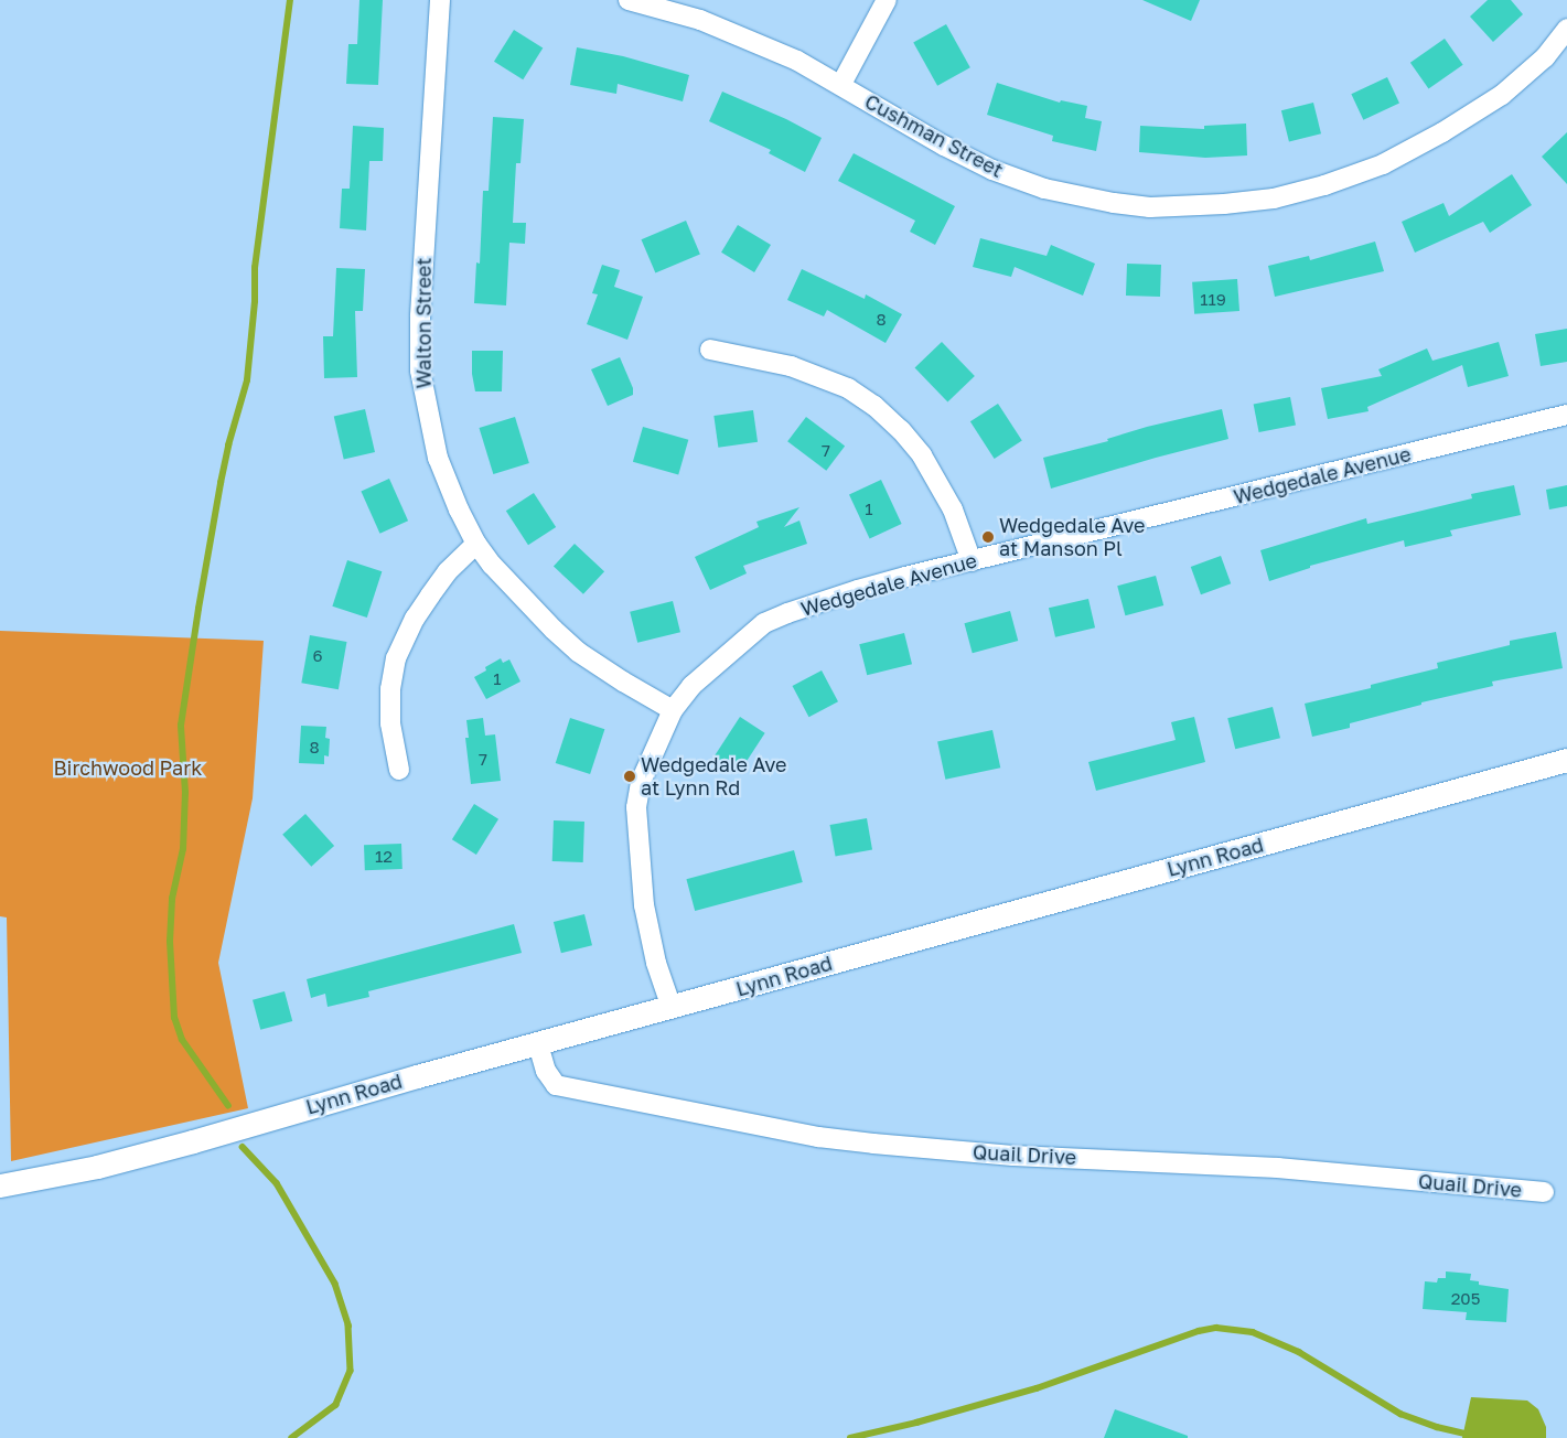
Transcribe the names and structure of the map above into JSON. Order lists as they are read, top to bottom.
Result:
{
  "streets": {
    "street": [
      "Cushman Street",
      "Walton Street",
      "Wedgedale Avenue",
      "Lynn Road",
      "Quail Drive"
    ]
  },
  "crossings": [
    ["Walton Street", "Wedgedale Avenue"],
    ["Wedgedale Avenue", "Lynn Road"],
    ["Lynn Road", "Quail Drive"]
  ],
  "parks": ["Birchwood Park"],
  "places": ["Wedgedale Ave at Manson Pl", "Wedgedale Ave at Lynn Rd"],
  "house_numbers": [
    "119",
    "8",
    "7",
    "1",
    "6",
    "1",
    "8",
    "7",
    "12",
    "205"
  ]
}
